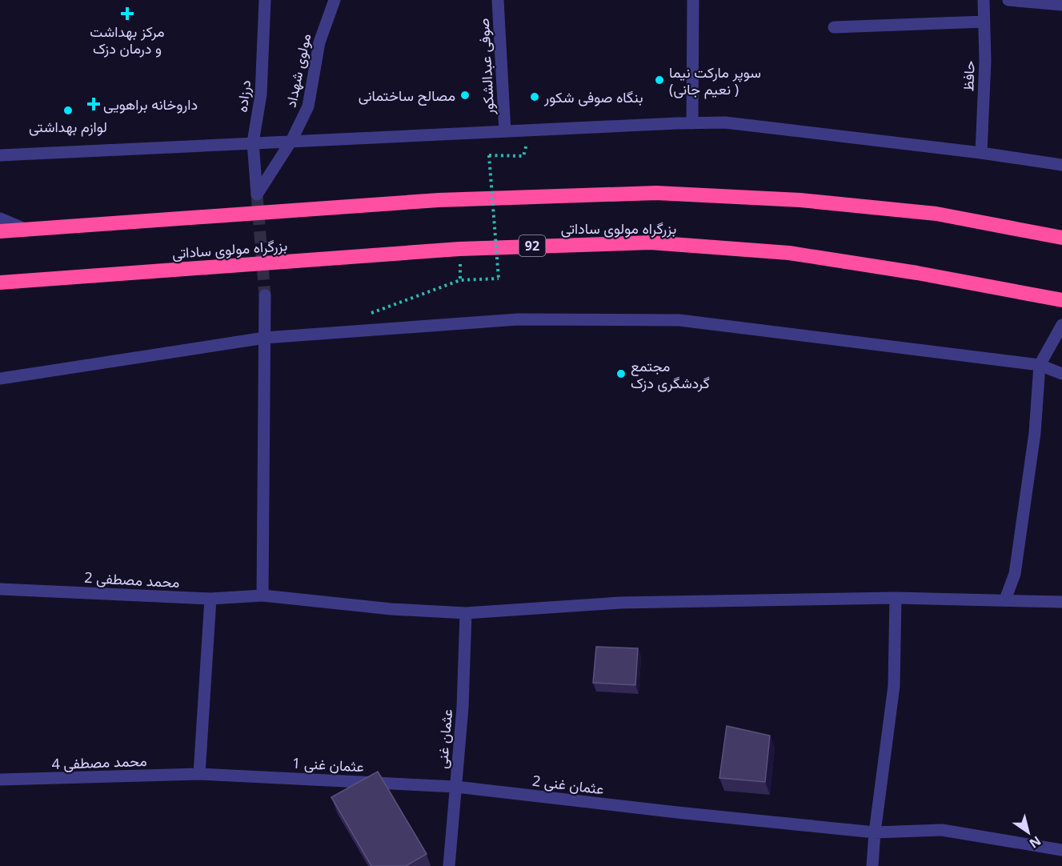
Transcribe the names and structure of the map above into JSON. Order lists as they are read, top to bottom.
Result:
{
  "streets": {
    "highway": ["بزرگراه مولوی ساداتی", "92"],
    "street": [
      "صوفی عبدالشکور",
      "مولوی شهداد",
      "حافظ",
      "درزاده",
      "محمد مصطفی 2",
      "عثمان غنی",
      "محمد مصطفی 4",
      "عثمان غنی 1",
      "عثمان غنی 2"
    ]
  },
  "crossings": [
    ["مولوی شهداد", "درزاده"],
    ["محمد مصطفی 2", "عثمان غنی"],
    ["عثمان غنی", "عثمان غنی 1"],
    ["عثمان غنی", "عثمان غنی 2"],
    ["محمد مصطفی 4", "عثمان غنی 1"],
    ["عثمان غنی 1", "عثمان غنی 2"]
  ],
  "places": {
    "health": ["مرکز بهداشت و درمان دزک", "داروخانه براهویی"],
    "other": [
      "سوپر مارکت نیما (نعیم جانی )",
      "مصالح ساختمانی",
      "بنگاه صوفی شکور",
      "لوازم بهداشتی",
      "مجتمع گردشگری دزک"
    ]
  },
  "north": "bottom right"
}
